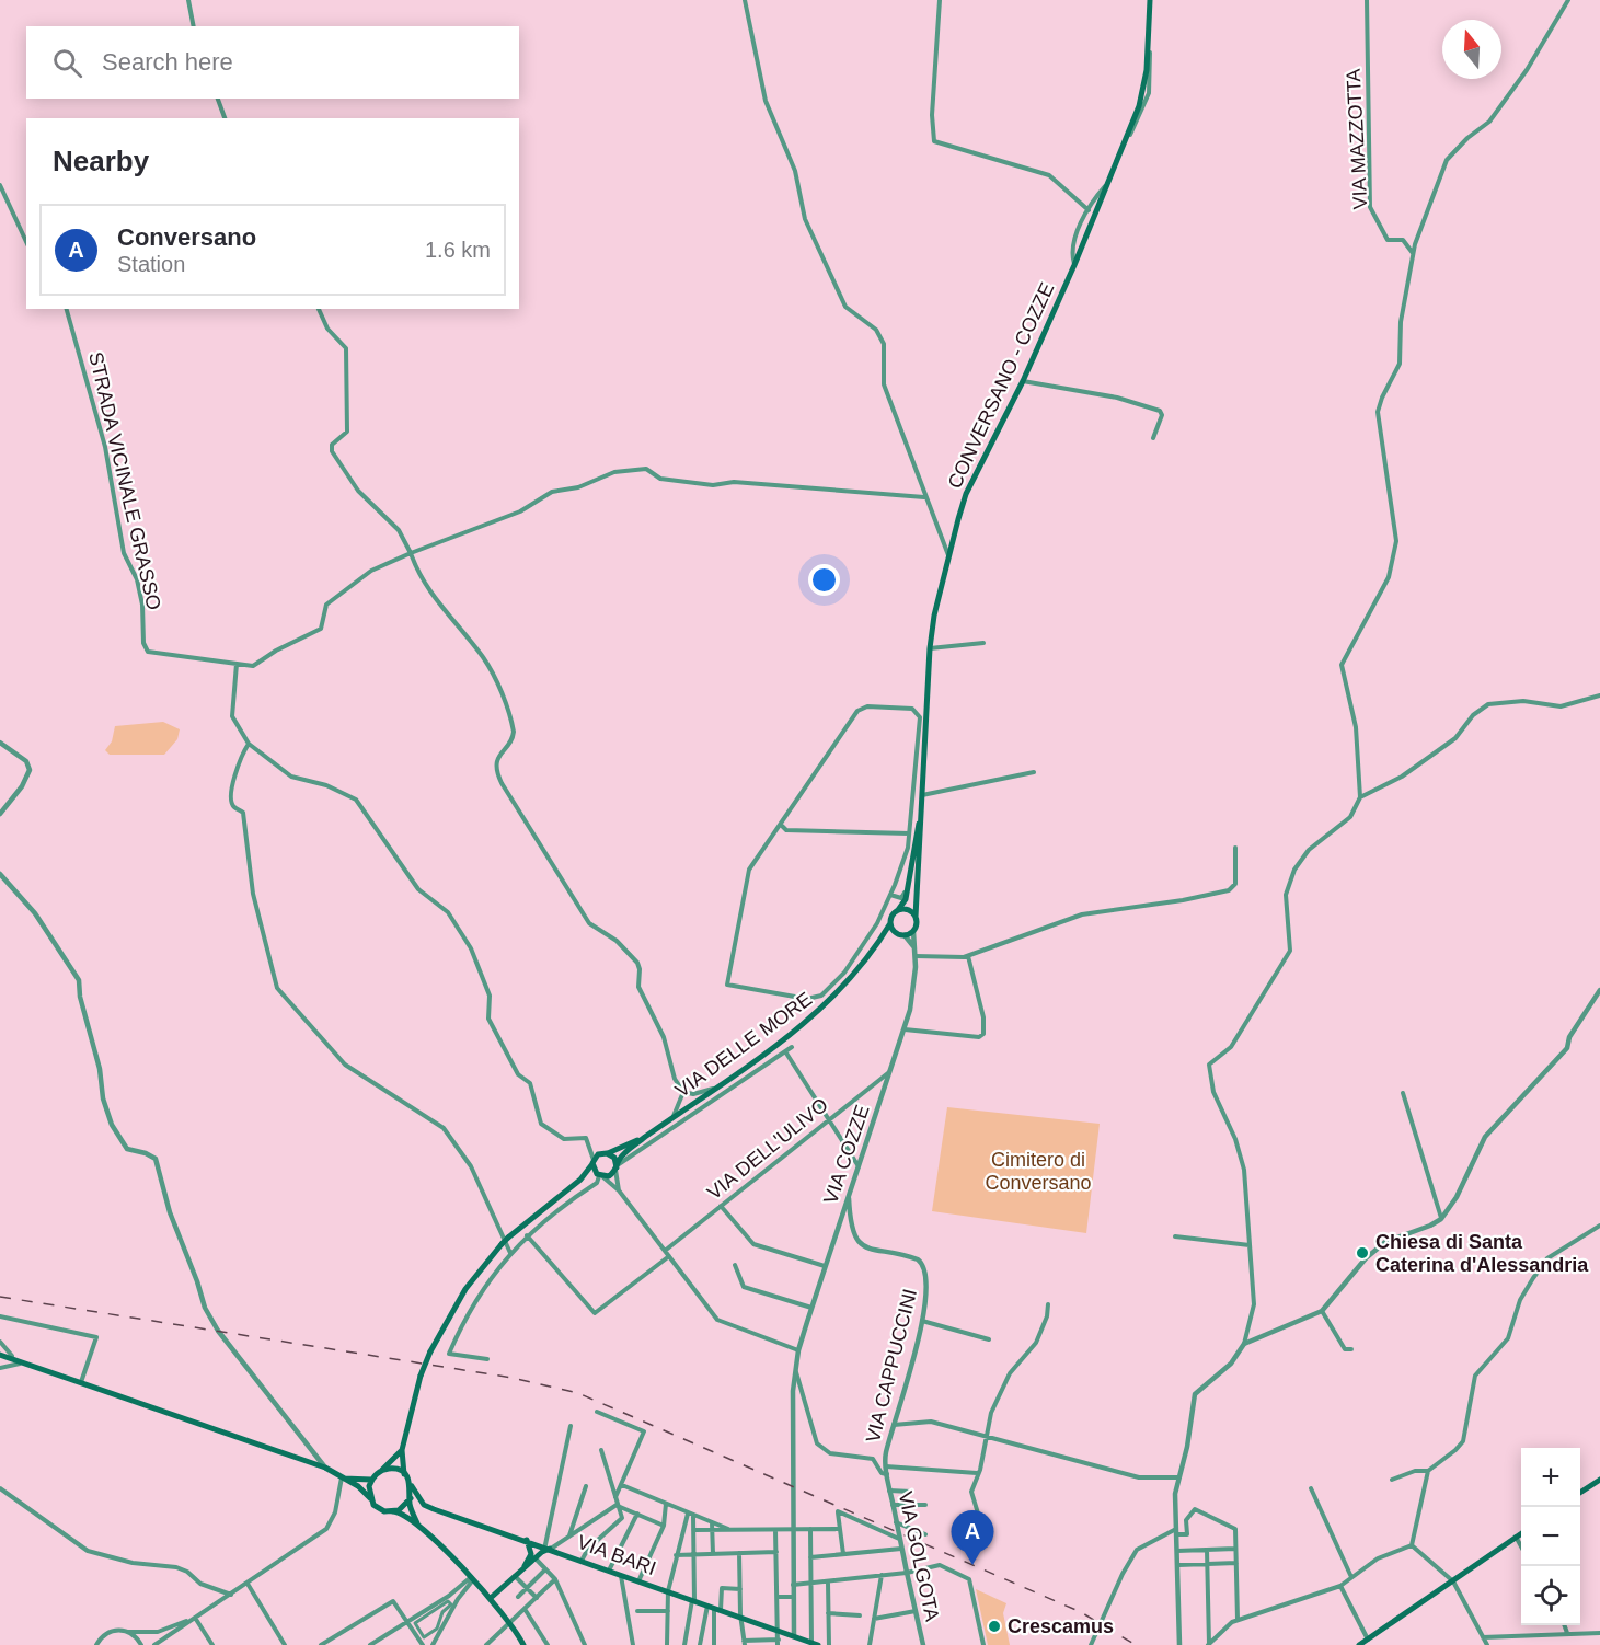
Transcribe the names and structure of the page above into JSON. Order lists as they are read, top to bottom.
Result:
{
  "streets": {
    "main road": ["CONVERSANO - COZZE", "VIA DELLE MORE", "VIA BARI"],
    "street": [
      "VIA MAZZOTTA",
      "STRADA VICINALE GRASSO",
      "VIA DELL'ULIVO",
      "VIA COZZE",
      "VIA CAPPUCCINI",
      "VIA GOLGOTA"
    ]
  },
  "crossings": [
    ["VIA DELL'ULIVO", "VIA COZZE"],
    ["VIA COZZE", "VIA CAPPUCCINI"],
    ["VIA COZZE", "VIA BARI"],
    ["VIA CAPPUCCINI", "VIA GOLGOTA"]
  ],
  "parks": ["Cimitero di Conversano"],
  "places": ["Chiesa di Santa Caterina d'Alessandria", "Crescamus"],
  "north": "top",
  "page": {
    "search": "Search here",
    "heading": "Nearby",
    "list": [
      {
        "mark": "A",
        "name": "Conversano",
        "note": "Station",
        "value": "1.6 km"
      }
    ],
    "map_buttons": ["+", "−"],
    "pins": "A"
  }
}
